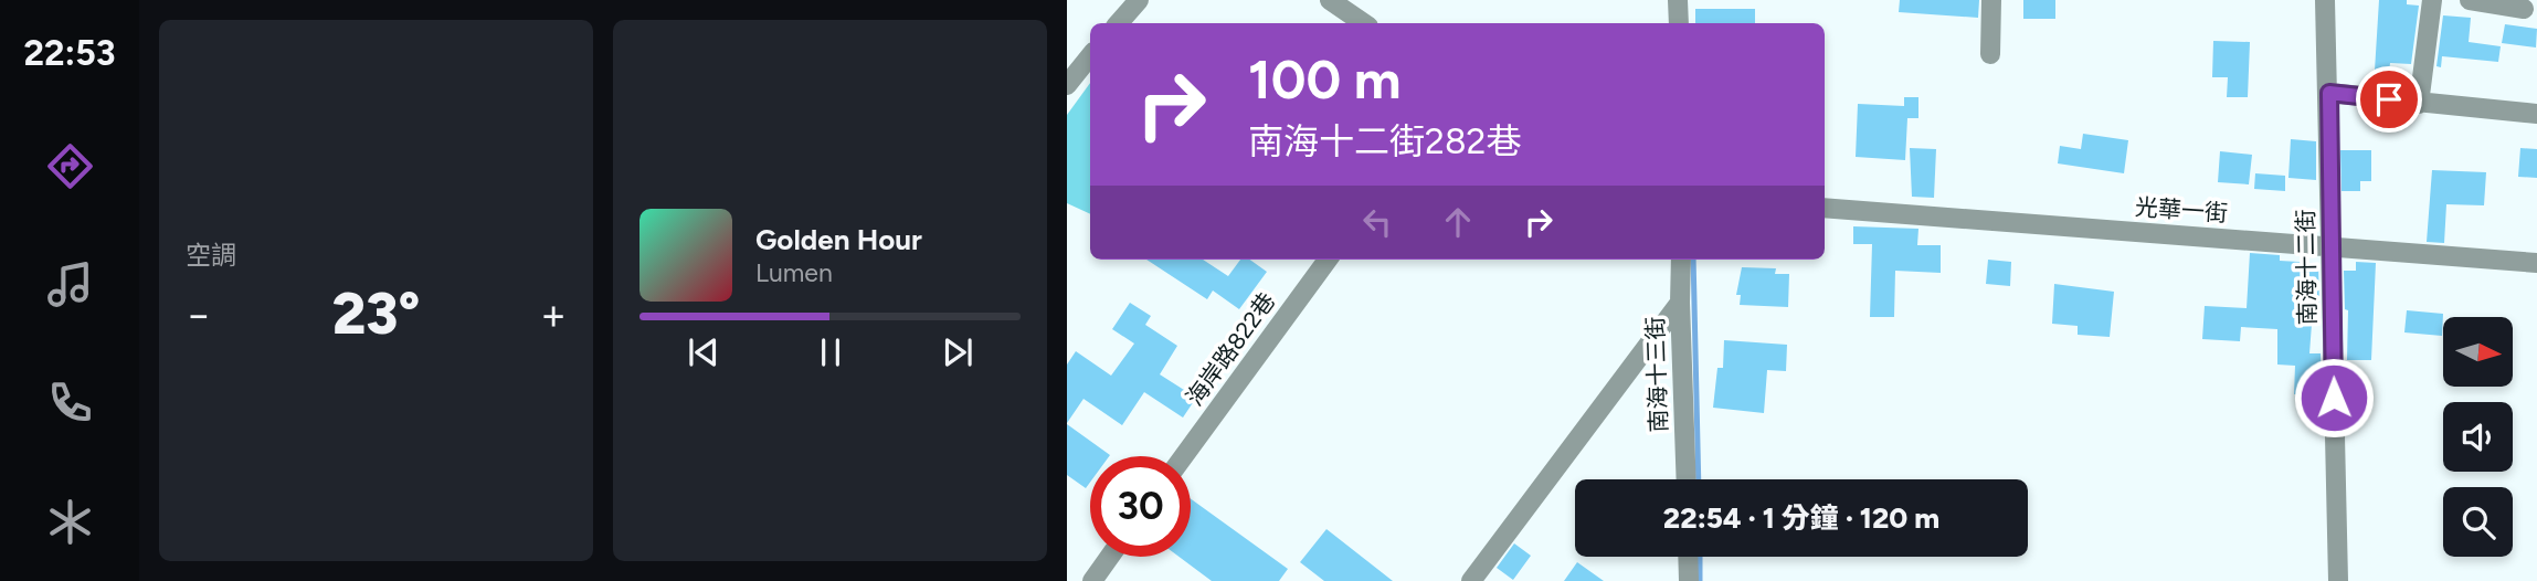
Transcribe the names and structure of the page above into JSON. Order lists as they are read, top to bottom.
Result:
{
  "streets": {
    "street": [
      "光華一街",
      "南海十二街",
      "海岸路822巷",
      "南海十三街"
    ]
  },
  "crossings": [
    ["光華一街", "南海十二街"]
  ],
  "north": "right",
  "page": {
    "tabs": "22:53",
    "tile": "空調",
    "turn": ["100 m", "南海十二街282巷"],
    "song": ["Golden Hour", "Lumen"],
    "heat": ["−", "23°", "+"],
    "limit": "30",
    "trip": "22:54 · 1 分鐘 · 120 m"
  }
}
